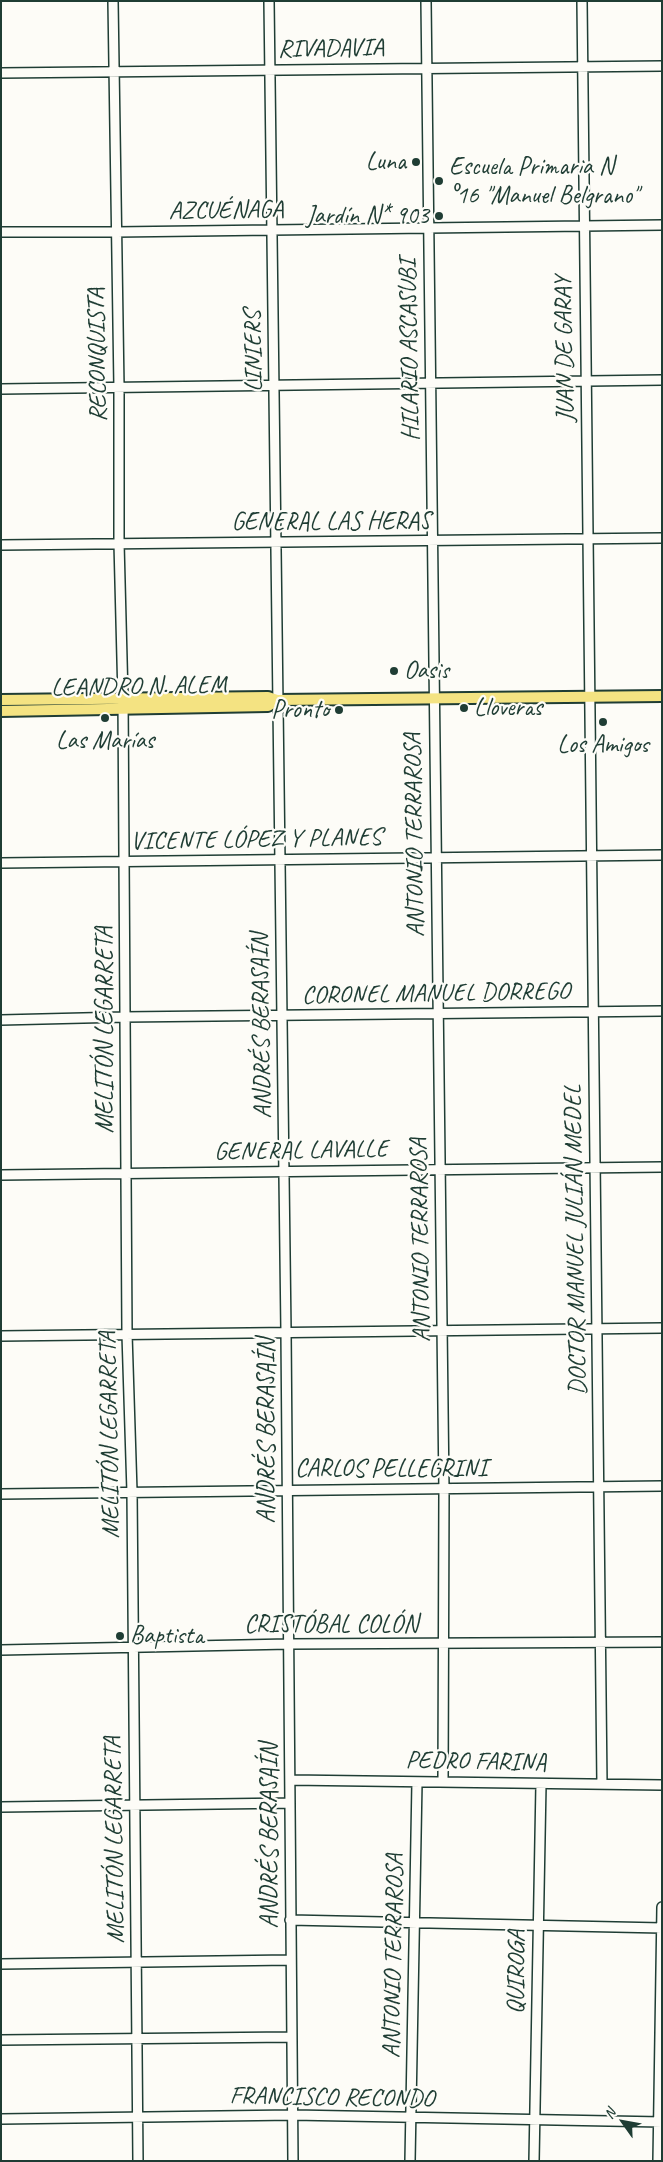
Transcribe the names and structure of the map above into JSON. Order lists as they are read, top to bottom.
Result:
{
  "streets": {
    "main road": ["LEANDRO N. ALEM"],
    "street": [
      "RIVADAVIA",
      "AZCUÉNAGA",
      "JUAN DE GARAY",
      "HILARIO ASCASUBI",
      "LINIERS",
      "RECONQUISTA",
      "GENERAL LAS HERAS",
      "ANTONIO TERRAROSA",
      "VICENTE LÓPEZ Y PLANES",
      "CORONEL MANUEL DORREGO",
      "ANDRÉS BERASAÍN",
      "MELITÓN LEGARRETA",
      "GENERAL LAVALLE",
      "DOCTOR MANUEL JULIÁN MEDEL",
      "CARLOS PELLEGRINI",
      "CRISTÓBAL COLÓN",
      "PEDRO FARINA",
      "QUIROGA",
      "FRANCISCO RECONDO"
    ]
  },
  "crossings": [
    ["RIVADAVIA", "JUAN DE GARAY"],
    ["RIVADAVIA", "HILARIO ASCASUBI"],
    ["RIVADAVIA", "LINIERS"],
    ["RIVADAVIA", "RECONQUISTA"],
    ["AZCUÉNAGA", "JUAN DE GARAY"],
    ["AZCUÉNAGA", "HILARIO ASCASUBI"],
    ["AZCUÉNAGA", "LINIERS"],
    ["AZCUÉNAGA", "RECONQUISTA"],
    ["JUAN DE GARAY", "GENERAL LAS HERAS"],
    ["JUAN DE GARAY", "LEANDRO N. ALEM"],
    ["JUAN DE GARAY", "DOCTOR MANUEL JULIÁN MEDEL"],
    ["HILARIO ASCASUBI", "GENERAL LAS HERAS"],
    ["HILARIO ASCASUBI", "LEANDRO N. ALEM"],
    ["HILARIO ASCASUBI", "ANTONIO TERRAROSA"],
    ["LINIERS", "GENERAL LAS HERAS"],
    ["LINIERS", "LEANDRO N. ALEM"],
    ["LINIERS", "ANDRÉS BERASAÍN"],
    ["RECONQUISTA", "GENERAL LAS HERAS"],
    ["RECONQUISTA", "LEANDRO N. ALEM"],
    ["RECONQUISTA", "MELITÓN LEGARRETA"],
    ["LEANDRO N. ALEM", "ANTONIO TERRAROSA"],
    ["LEANDRO N. ALEM", "ANDRÉS BERASAÍN"],
    ["LEANDRO N. ALEM", "MELITÓN LEGARRETA"],
    ["LEANDRO N. ALEM", "DOCTOR MANUEL JULIÁN MEDEL"],
    ["ANTONIO TERRAROSA", "VICENTE LÓPEZ Y PLANES"],
    ["ANTONIO TERRAROSA", "CORONEL MANUEL DORREGO"],
    ["ANTONIO TERRAROSA", "GENERAL LAVALLE"],
    ["ANTONIO TERRAROSA", "CARLOS PELLEGRINI"],
    ["ANTONIO TERRAROSA", "CRISTÓBAL COLÓN"],
    ["ANTONIO TERRAROSA", "PEDRO FARINA"],
    ["ANTONIO TERRAROSA", "FRANCISCO RECONDO"],
    ["VICENTE LÓPEZ Y PLANES", "ANDRÉS BERASAÍN"],
    ["VICENTE LÓPEZ Y PLANES", "MELITÓN LEGARRETA"],
    ["VICENTE LÓPEZ Y PLANES", "DOCTOR MANUEL JULIÁN MEDEL"],
    ["CORONEL MANUEL DORREGO", "ANDRÉS BERASAÍN"],
    ["CORONEL MANUEL DORREGO", "MELITÓN LEGARRETA"],
    ["CORONEL MANUEL DORREGO", "DOCTOR MANUEL JULIÁN MEDEL"],
    ["ANDRÉS BERASAÍN", "GENERAL LAVALLE"],
    ["ANDRÉS BERASAÍN", "CARLOS PELLEGRINI"],
    ["ANDRÉS BERASAÍN", "CRISTÓBAL COLÓN"],
    ["ANDRÉS BERASAÍN", "PEDRO FARINA"],
    ["ANDRÉS BERASAÍN", "FRANCISCO RECONDO"],
    ["MELITÓN LEGARRETA", "GENERAL LAVALLE"],
    ["MELITÓN LEGARRETA", "CARLOS PELLEGRINI"],
    ["MELITÓN LEGARRETA", "CRISTÓBAL COLÓN"],
    ["MELITÓN LEGARRETA", "FRANCISCO RECONDO"],
    ["GENERAL LAVALLE", "DOCTOR MANUEL JULIÁN MEDEL"],
    ["DOCTOR MANUEL JULIÁN MEDEL", "CARLOS PELLEGRINI"],
    ["DOCTOR MANUEL JULIÁN MEDEL", "CRISTÓBAL COLÓN"],
    ["DOCTOR MANUEL JULIÁN MEDEL", "PEDRO FARINA"],
    ["PEDRO FARINA", "QUIROGA"],
    ["QUIROGA", "FRANCISCO RECONDO"]
  ],
  "places": [
    "Luna",
    "Escuela Primaria N °16 \"Manuel Belgrano\"",
    "Jardín N* 903",
    "Oasis",
    "Lloveras",
    "Pronto",
    "Las Marías",
    "Los Amigos",
    "Baptista"
  ],
  "north": "top left"
}
